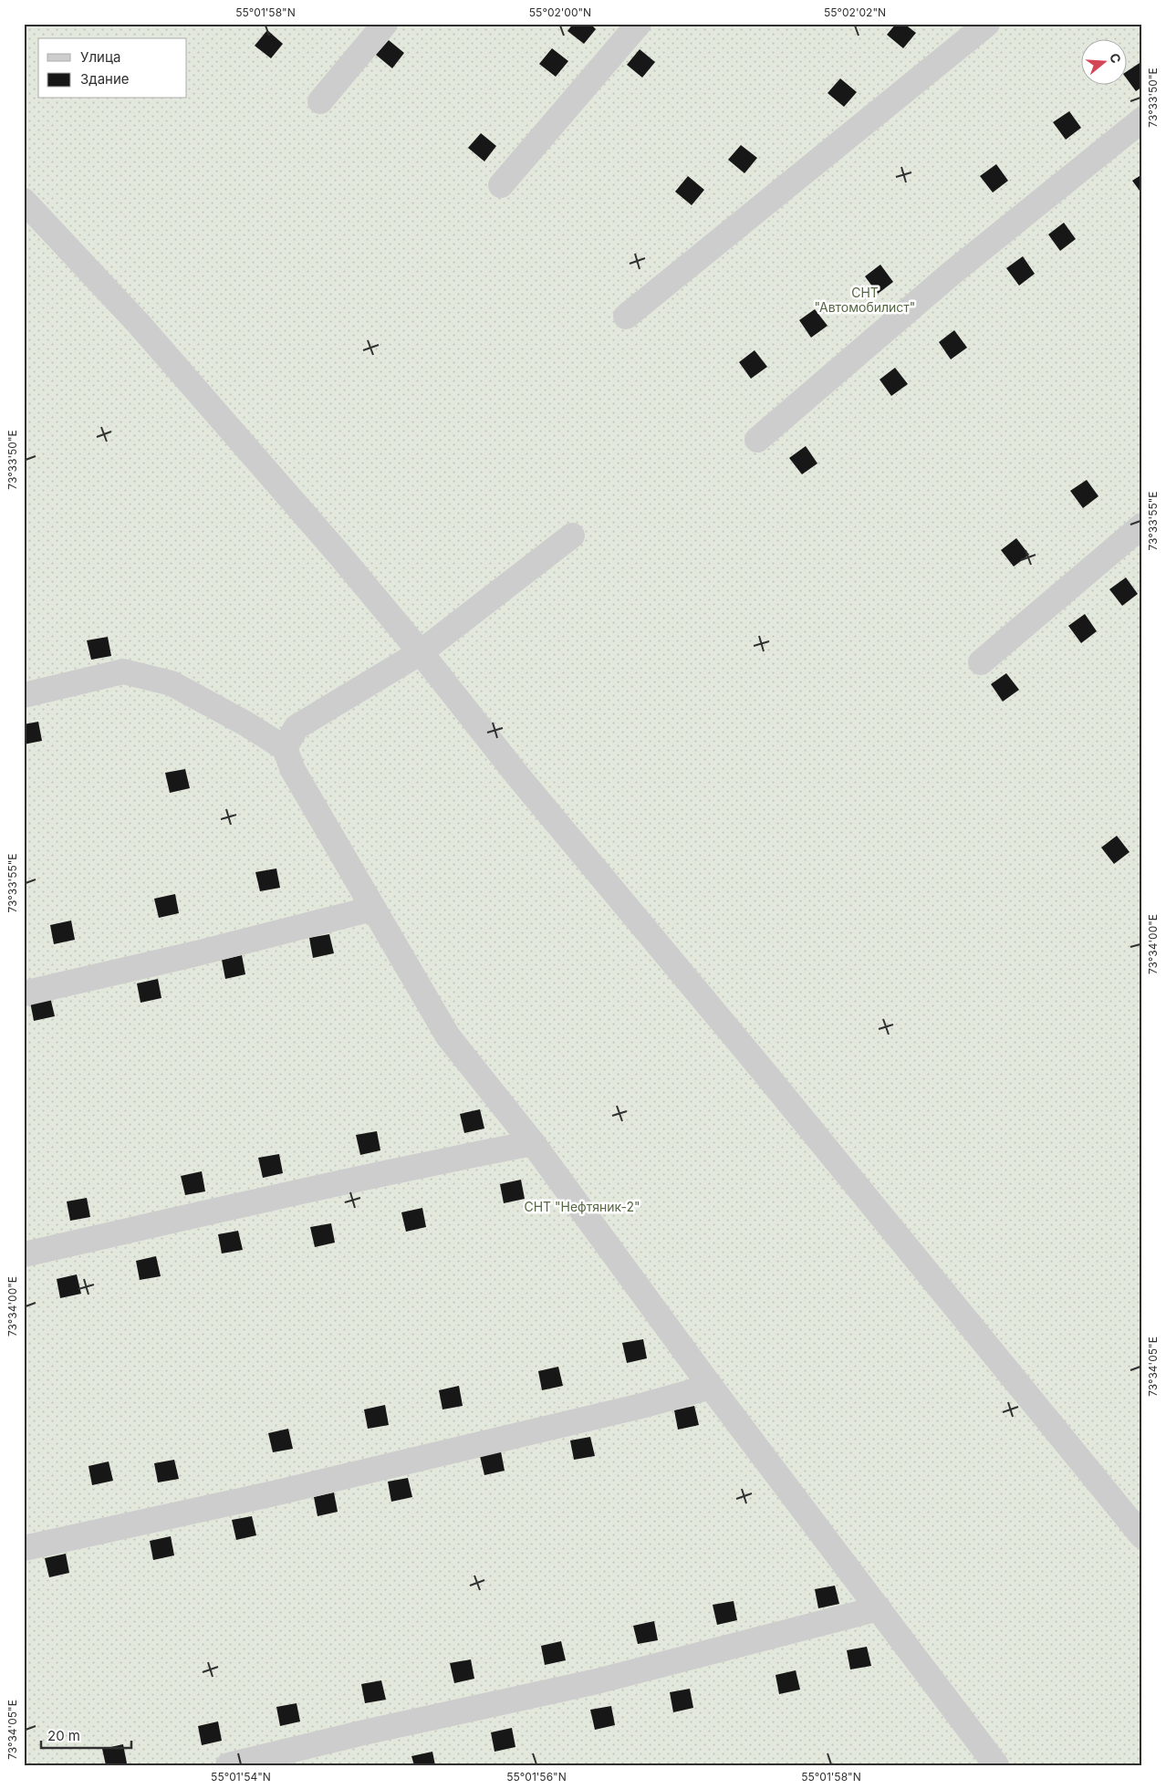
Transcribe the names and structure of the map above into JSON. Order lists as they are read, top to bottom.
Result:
{
  "parks": ["СНТ \"Автомобилист\"", "СНТ \"Нефтяник-2\""],
  "legend": ["Улица", "Здание"],
  "scale_bar": "20 m",
  "north": "right",
  "coordinates": [
    "55°01'58\"N",
    "55°02'00\"N",
    "55°02'02\"N",
    "73°33'50\"E",
    "73°33'55\"E",
    "73°34'00\"E",
    "73°34'05\"E",
    "55°01'54\"N",
    "55°01'56\"N"
  ]
}
